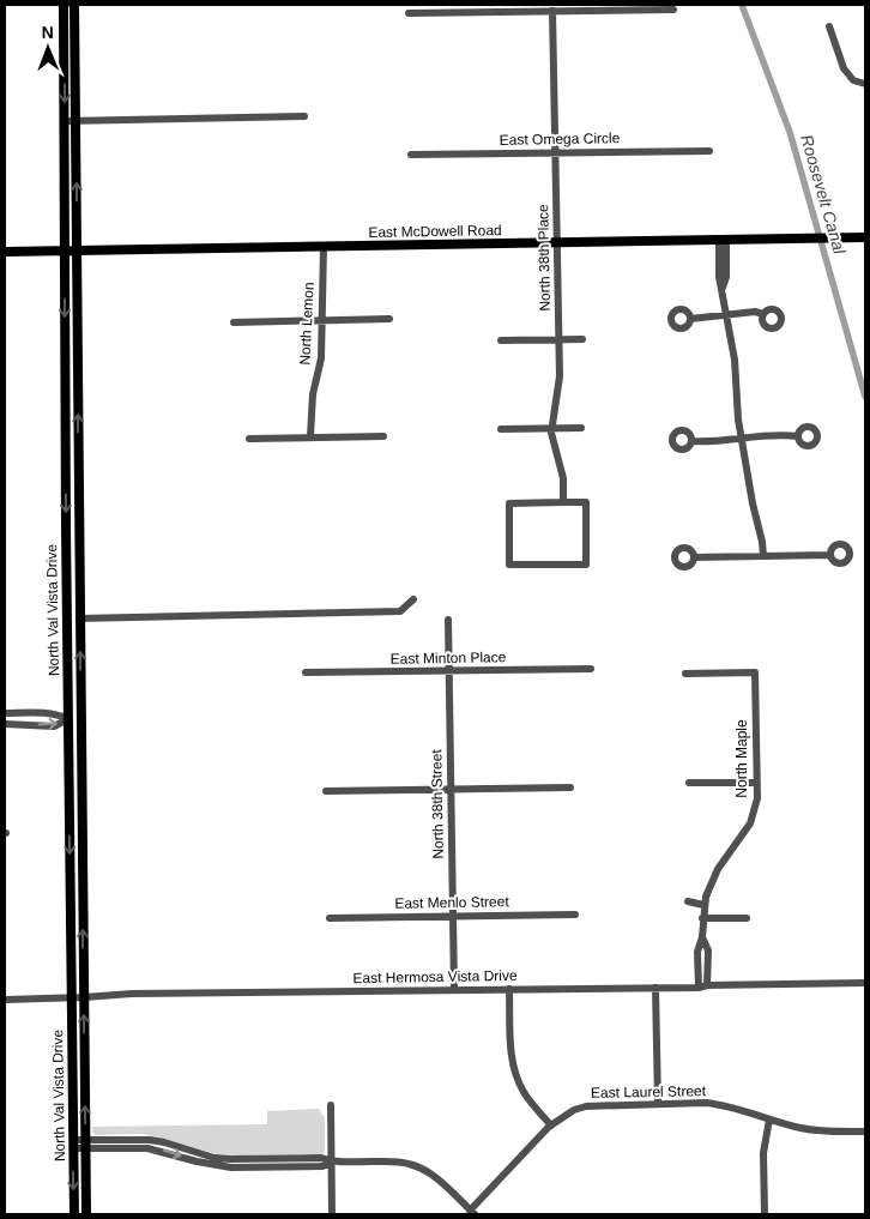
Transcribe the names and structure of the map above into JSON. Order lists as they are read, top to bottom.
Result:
{
  "streets": {
    "main road": ["East McDowell Road", "North Val Vista Drive"],
    "street": [
      "East Omega Circle",
      "North 38th Place",
      "North Lemon",
      "East Minton Place",
      "North Maple",
      "North 38th Street",
      "East Menlo Street",
      "East Hermosa Vista Drive",
      "East Laurel Street"
    ]
  },
  "crossings": [
    ["East Omega Circle", "North 38th Place"],
    ["East McDowell Road", "North 38th Place"],
    ["East McDowell Road", "North Lemon"],
    ["East McDowell Road", "North Val Vista Drive"],
    ["North Val Vista Drive", "East Hermosa Vista Drive"],
    ["East Minton Place", "North 38th Street"],
    ["North Maple", "East Hermosa Vista Drive"],
    ["North 38th Street", "East Menlo Street"],
    ["North 38th Street", "East Hermosa Vista Drive"]
  ],
  "water": ["Roosevelt Canal"],
  "north": "top"
}
